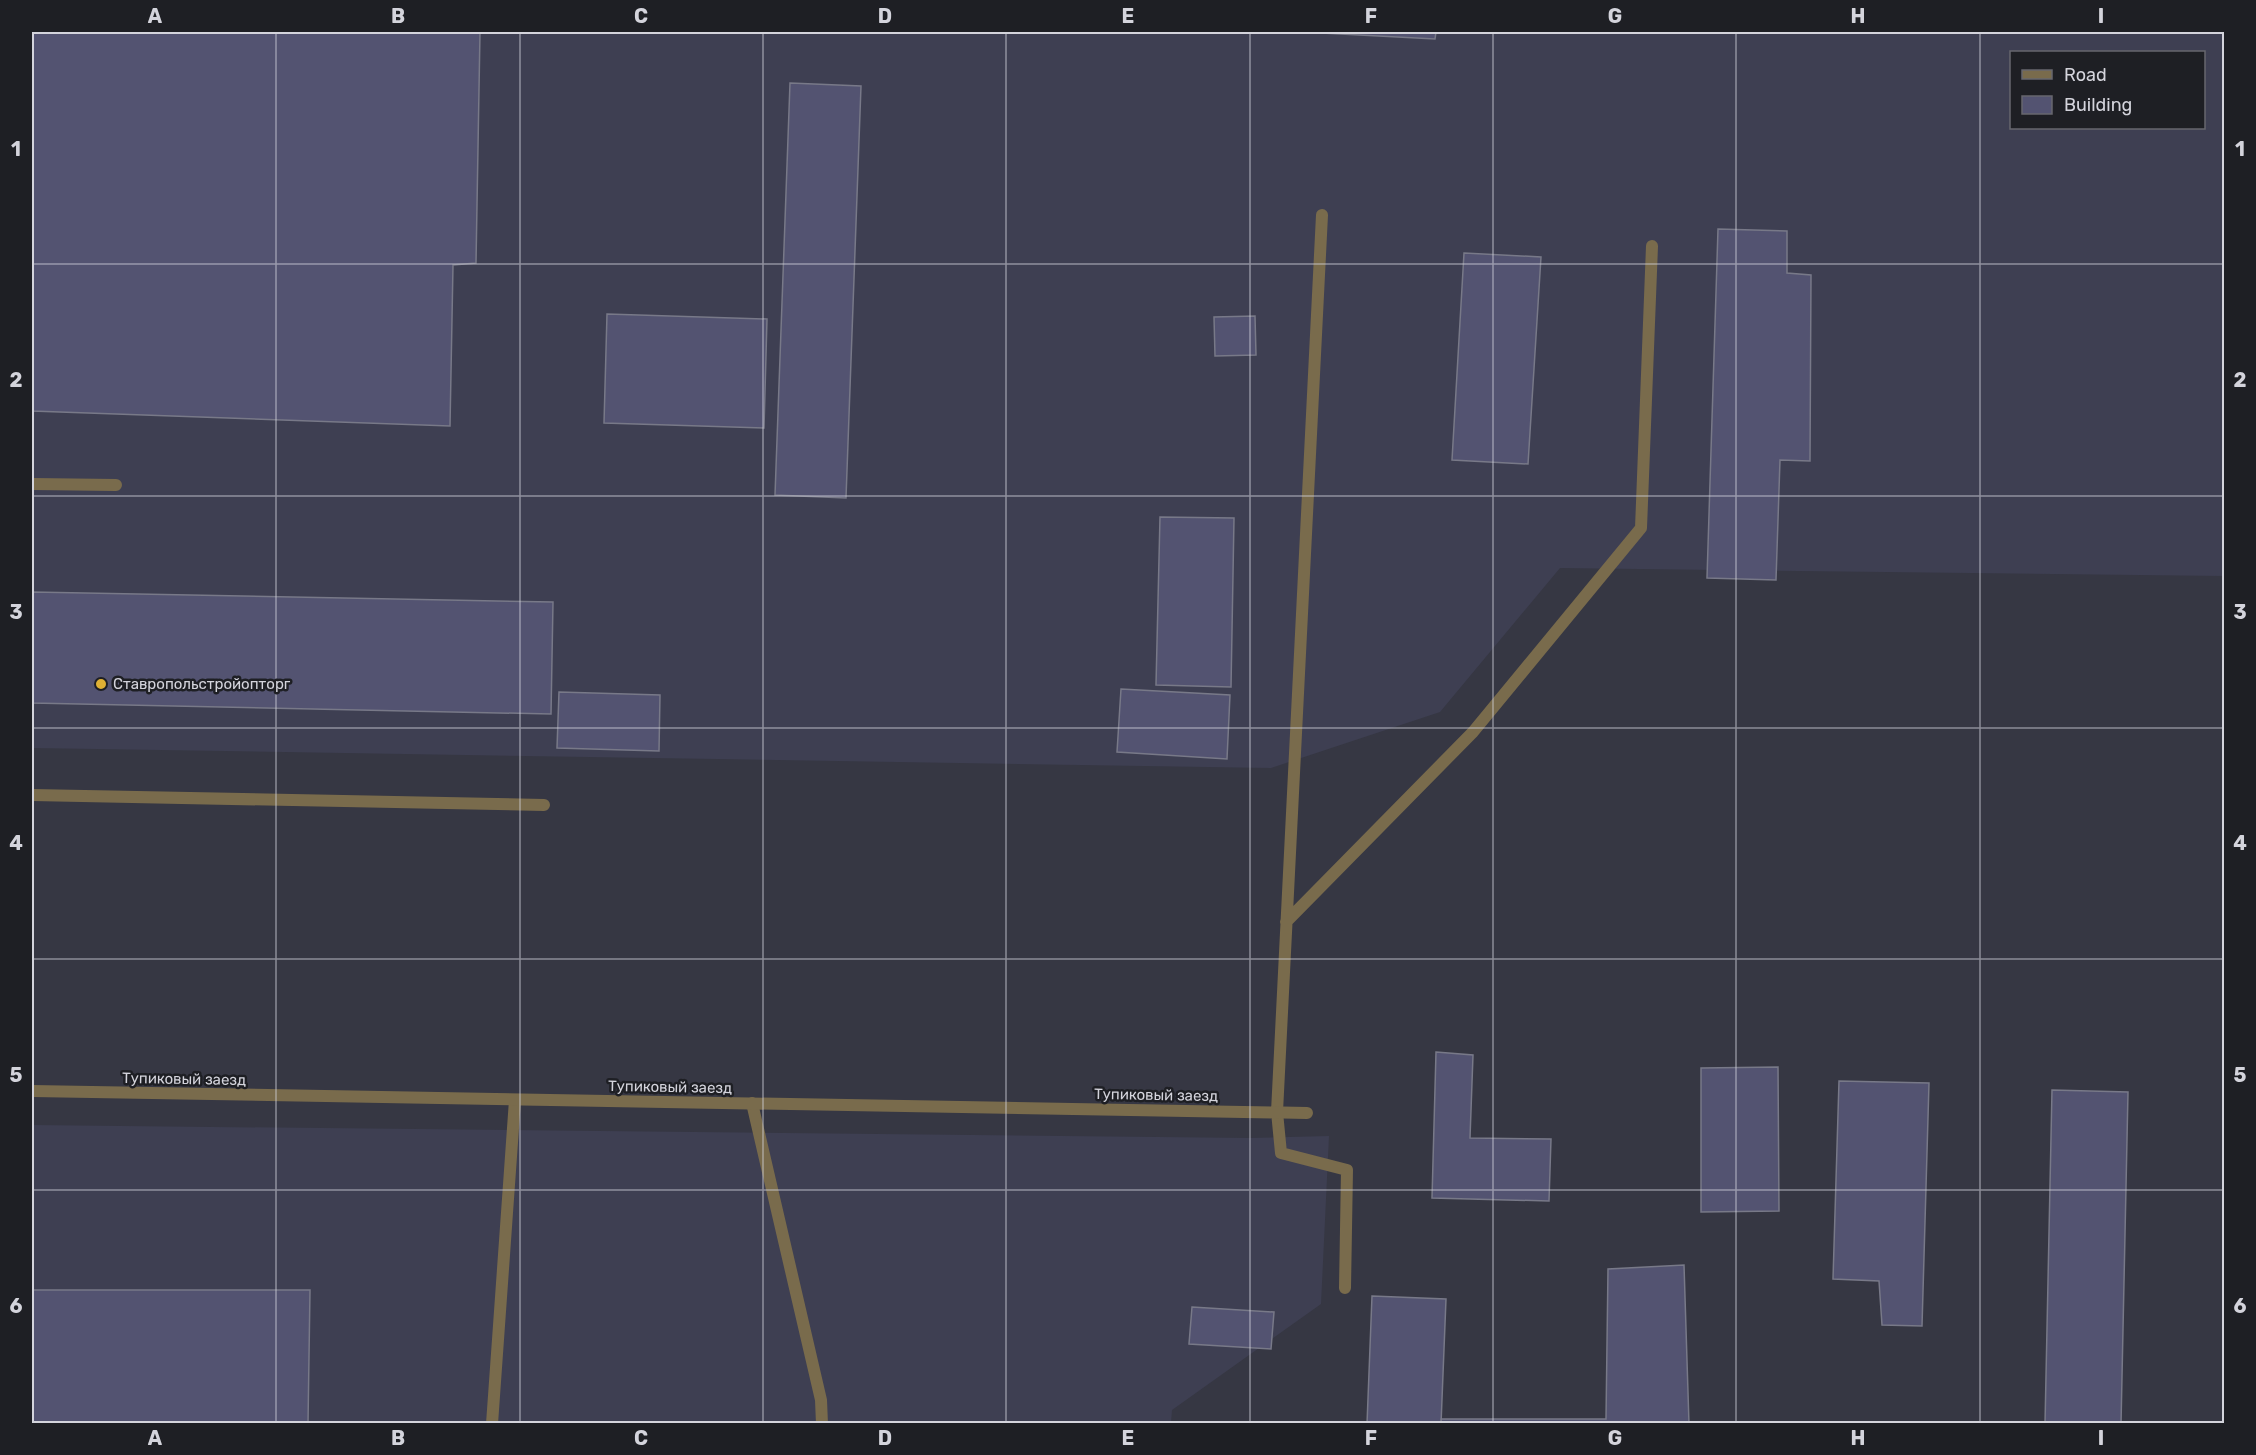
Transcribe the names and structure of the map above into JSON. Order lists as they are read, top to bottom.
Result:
{
  "streets": {
    "street": ["Тупиковый заезд"]
  },
  "places": ["Ставропольстройопторг"],
  "legend": ["Road", "Building"],
  "grid": {
    "columns": [
      "A",
      "B",
      "C",
      "D",
      "E",
      "F",
      "G",
      "H",
      "I"
    ],
    "rows": [
      "1",
      "2",
      "3",
      "4",
      "5",
      "6"
    ]
  }
}
